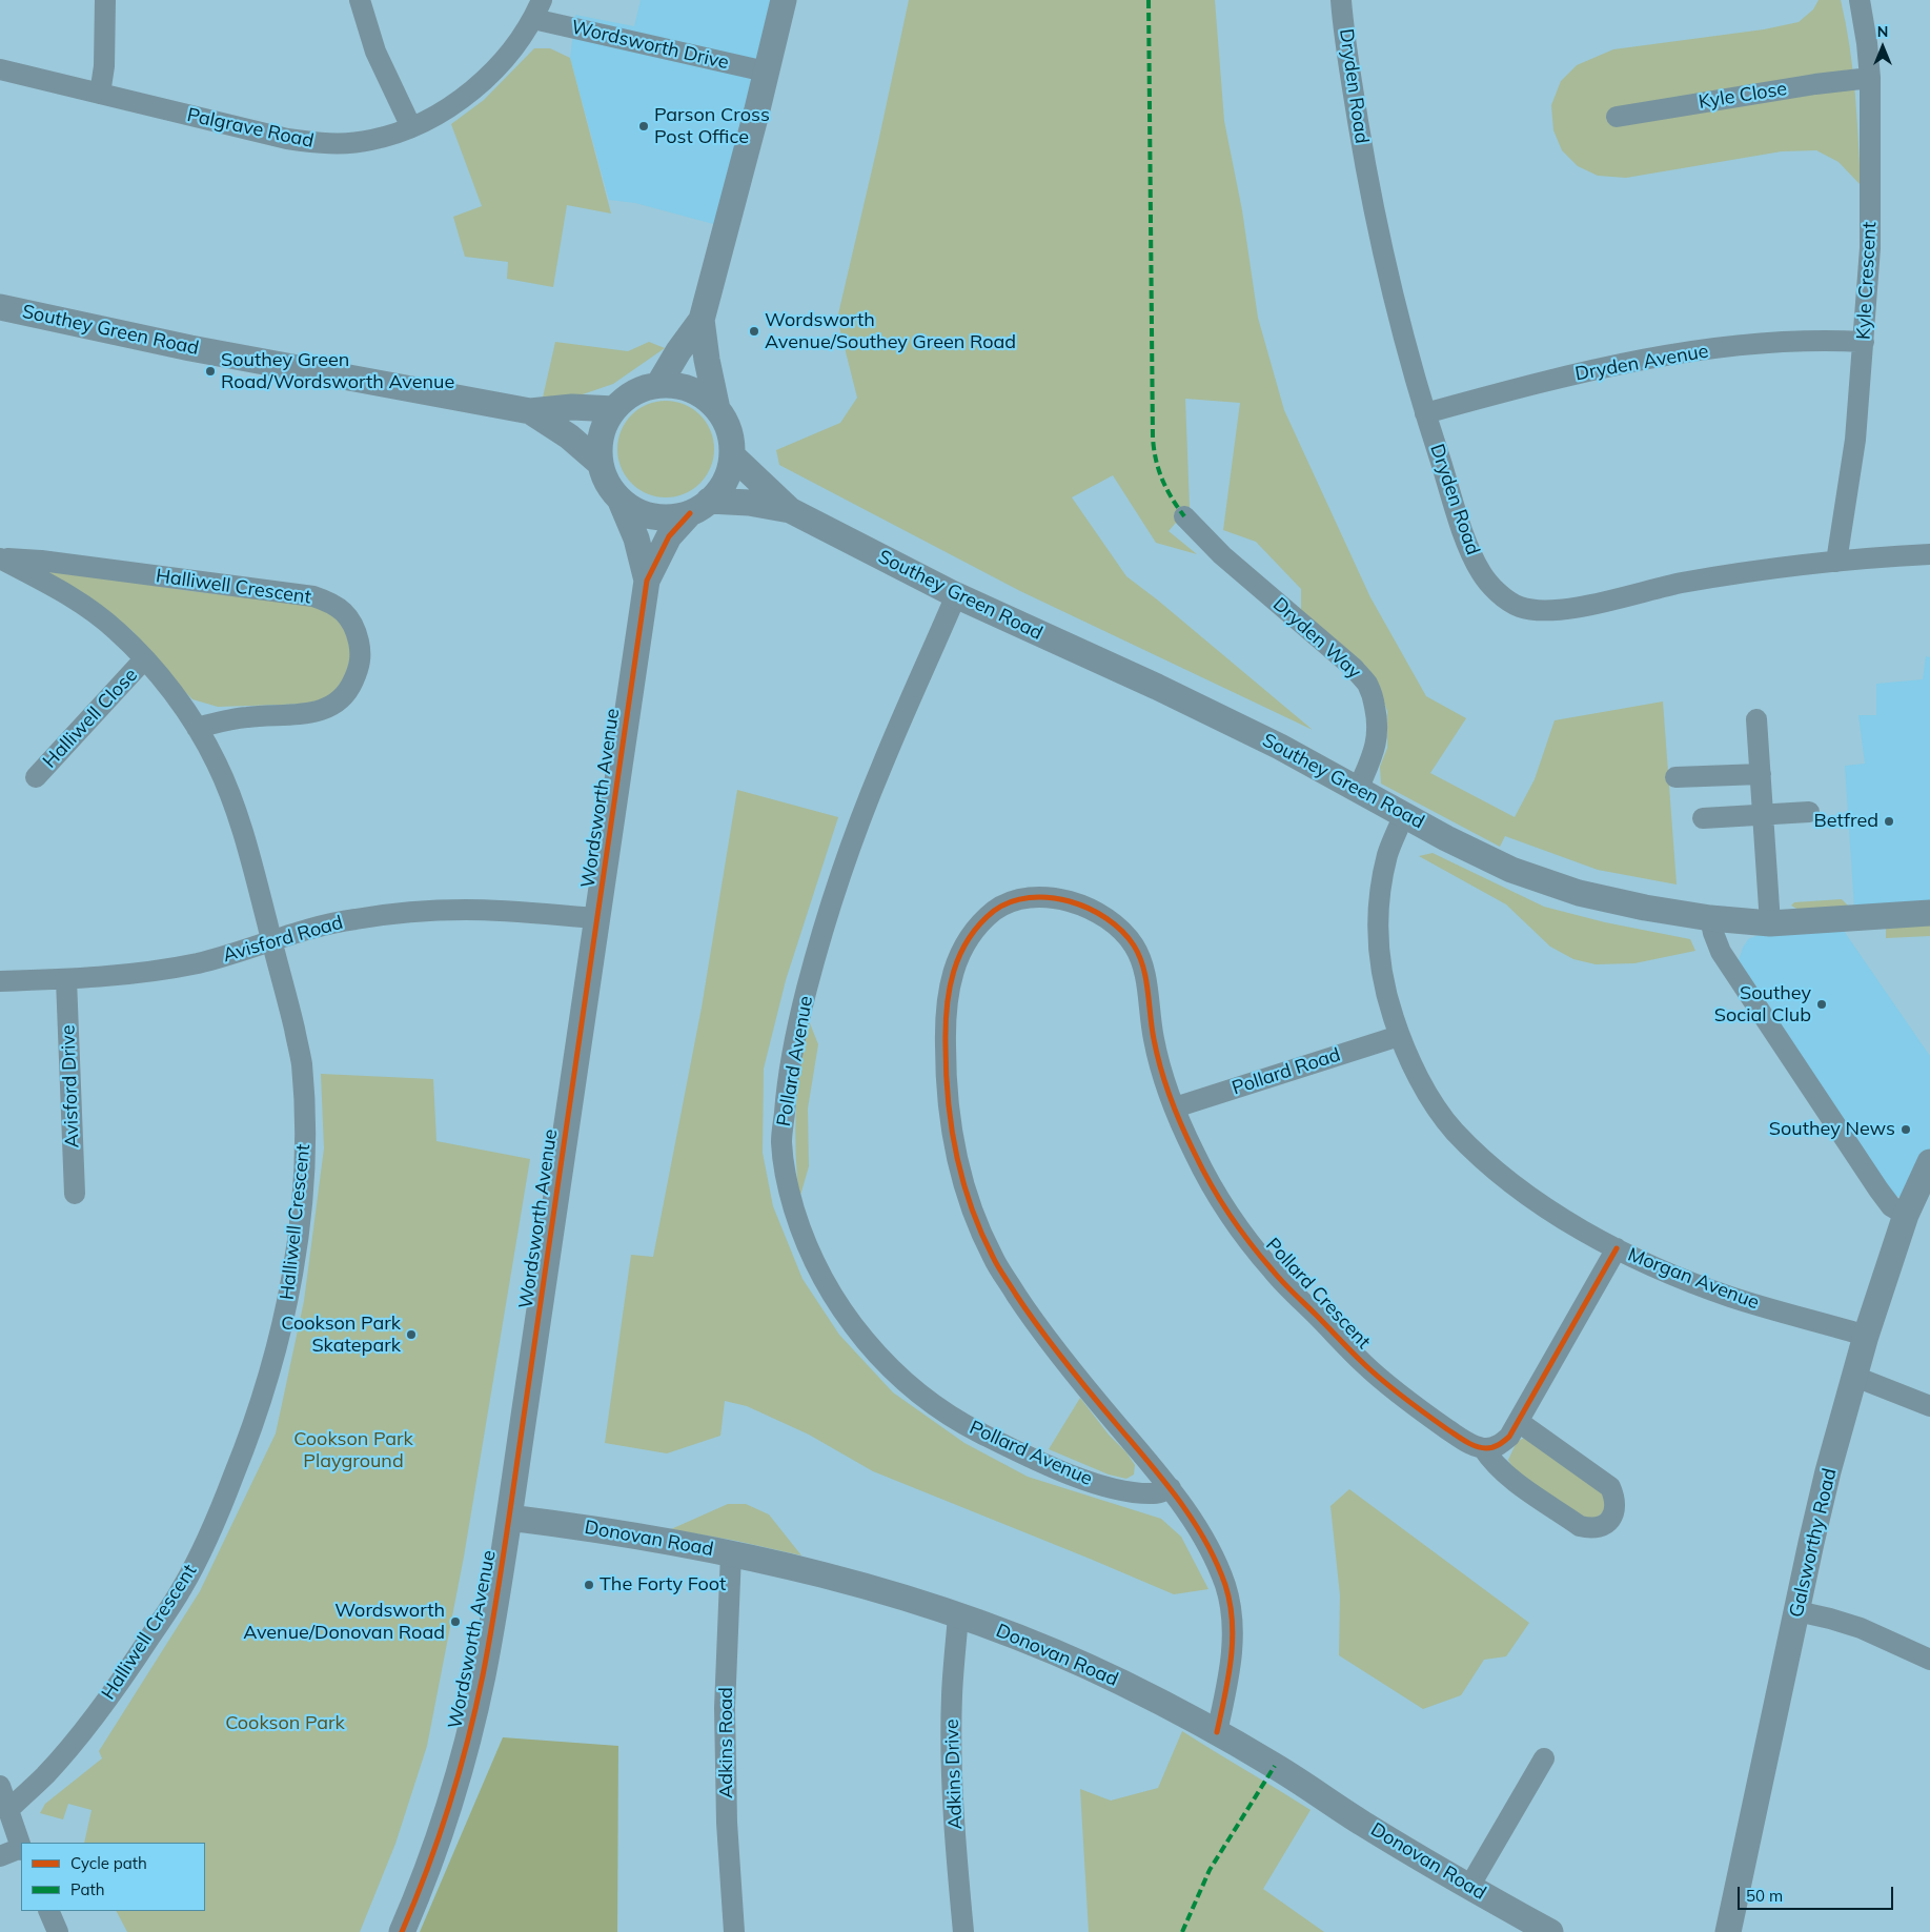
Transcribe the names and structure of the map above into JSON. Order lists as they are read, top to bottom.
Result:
{
  "streets": {
    "street": [
      "Wordsworth Drive",
      "Dryden Road",
      "Kyle Close",
      "Palgrave Road",
      "Kyle Crescent",
      "Southey Green Road",
      "Dryden Avenue",
      "Halliwell Crescent",
      "Dryden Way",
      "Halliwell Close",
      "Wordsworth Avenue",
      "Avisford Road",
      "Pollard Avenue",
      "Pollard Road",
      "Avisford Drive",
      "Morgan Avenue",
      "Pollard Crescent",
      "Donovan Road",
      "Galsworthy Road",
      "Adkins Road",
      "Adkins Drive"
    ]
  },
  "crossings": [
    ["Wordsworth Drive", "Palgrave Road"],
    ["Dryden Road", "Kyle Crescent"],
    ["Dryden Road", "Dryden Avenue"],
    ["Kyle Close", "Kyle Crescent"],
    ["Kyle Crescent", "Dryden Avenue"],
    ["Southey Green Road", "Dryden Way"],
    ["Southey Green Road", "Wordsworth Avenue"],
    ["Southey Green Road", "Pollard Avenue"],
    ["Southey Green Road", "Morgan Avenue"],
    ["Halliwell Crescent", "Halliwell Close"],
    ["Halliwell Crescent", "Avisford Road"],
    ["Wordsworth Avenue", "Avisford Road"],
    ["Wordsworth Avenue", "Donovan Road"],
    ["Avisford Road", "Avisford Drive"],
    ["Pollard Avenue", "Pollard Crescent"],
    ["Pollard Road", "Morgan Avenue"],
    ["Pollard Road", "Pollard Crescent"],
    ["Morgan Avenue", "Galsworthy Road"],
    ["Pollard Crescent", "Donovan Road"],
    ["Donovan Road", "Adkins Road"],
    ["Donovan Road", "Adkins Drive"]
  ],
  "parks": ["Cookson Park Playground", "Cookson Park"],
  "places": [
    "Parson Cross Post Office",
    "Wordsworth Avenue/Southey Green Road",
    "Southey Green Road/Wordsworth Avenue",
    "Betfred",
    "Southey Social Club",
    "Southey News",
    "Cookson Park Skatepark",
    "The Forty Foot",
    "Wordsworth Avenue/Donovan Road"
  ],
  "legend": ["Cycle path", "Path"],
  "scale_bar": "50 m",
  "north": "top"
}
